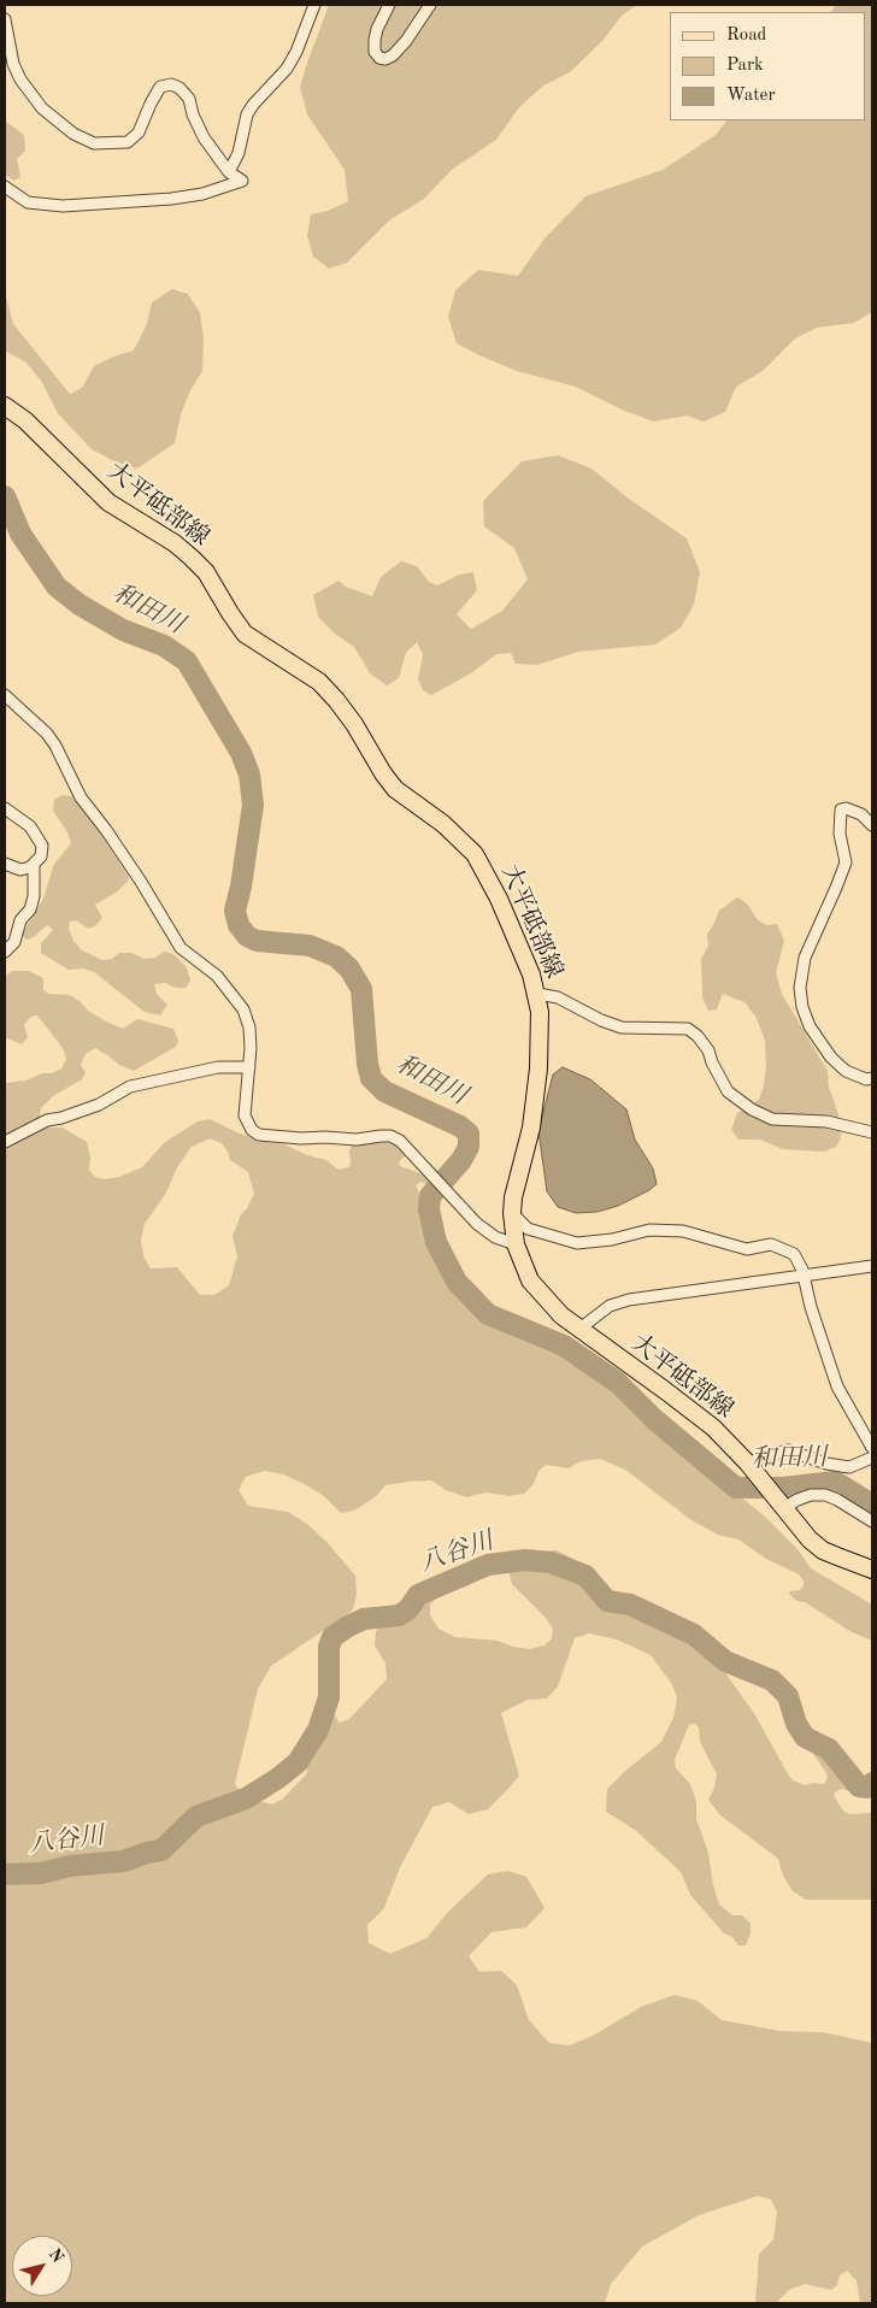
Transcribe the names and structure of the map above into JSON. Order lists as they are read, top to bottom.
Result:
{
  "streets": {
    "main road": ["大平砥部線"]
  },
  "water": ["和田川", "八谷川"],
  "legend": ["Road", "Park", "Water"],
  "north": "top right"
}
